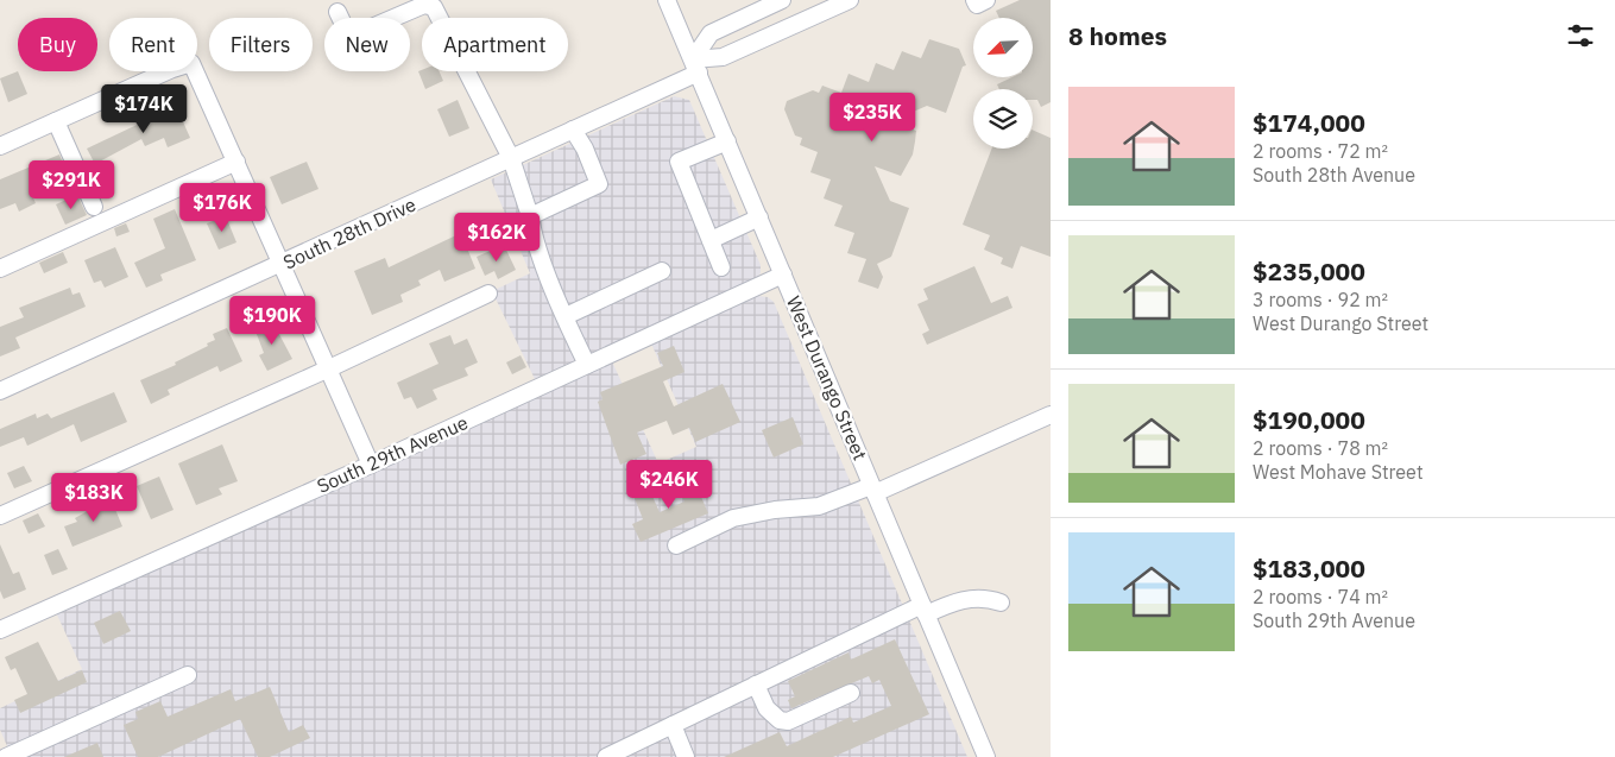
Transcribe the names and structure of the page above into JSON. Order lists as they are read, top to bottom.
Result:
{
  "streets": {
    "street": ["South 28th Drive", "West Durango Street", "South 29th Avenue"]
  },
  "crossings": [
    ["South 28th Drive", "West Durango Street"],
    ["West Durango Street", "South 29th Avenue"]
  ],
  "north": "bottom left",
  "page": {
    "heading": "8 homes",
    "chip": [
      "Buy",
      "Rent",
      "Filters",
      "New",
      "Apartment"
    ],
    "list": [
      {
        "name": "$174,000",
        "note": "2 rooms · 72 m² · South 28th Avenue"
      },
      {
        "name": "$235,000",
        "note": "3 rooms · 92 m² · West Durango Street"
      },
      {
        "name": "$190,000",
        "note": "2 rooms · 78 m² · West Mohave Street"
      },
      {
        "name": "$183,000",
        "note": "2 rooms · 74 m² · South 29th Avenue"
      }
    ],
    "price": [
      "$174K",
      "$235K",
      "$291K",
      "$176K",
      "$162K",
      "$190K",
      "$246K",
      "$183K"
    ]
  }
}
